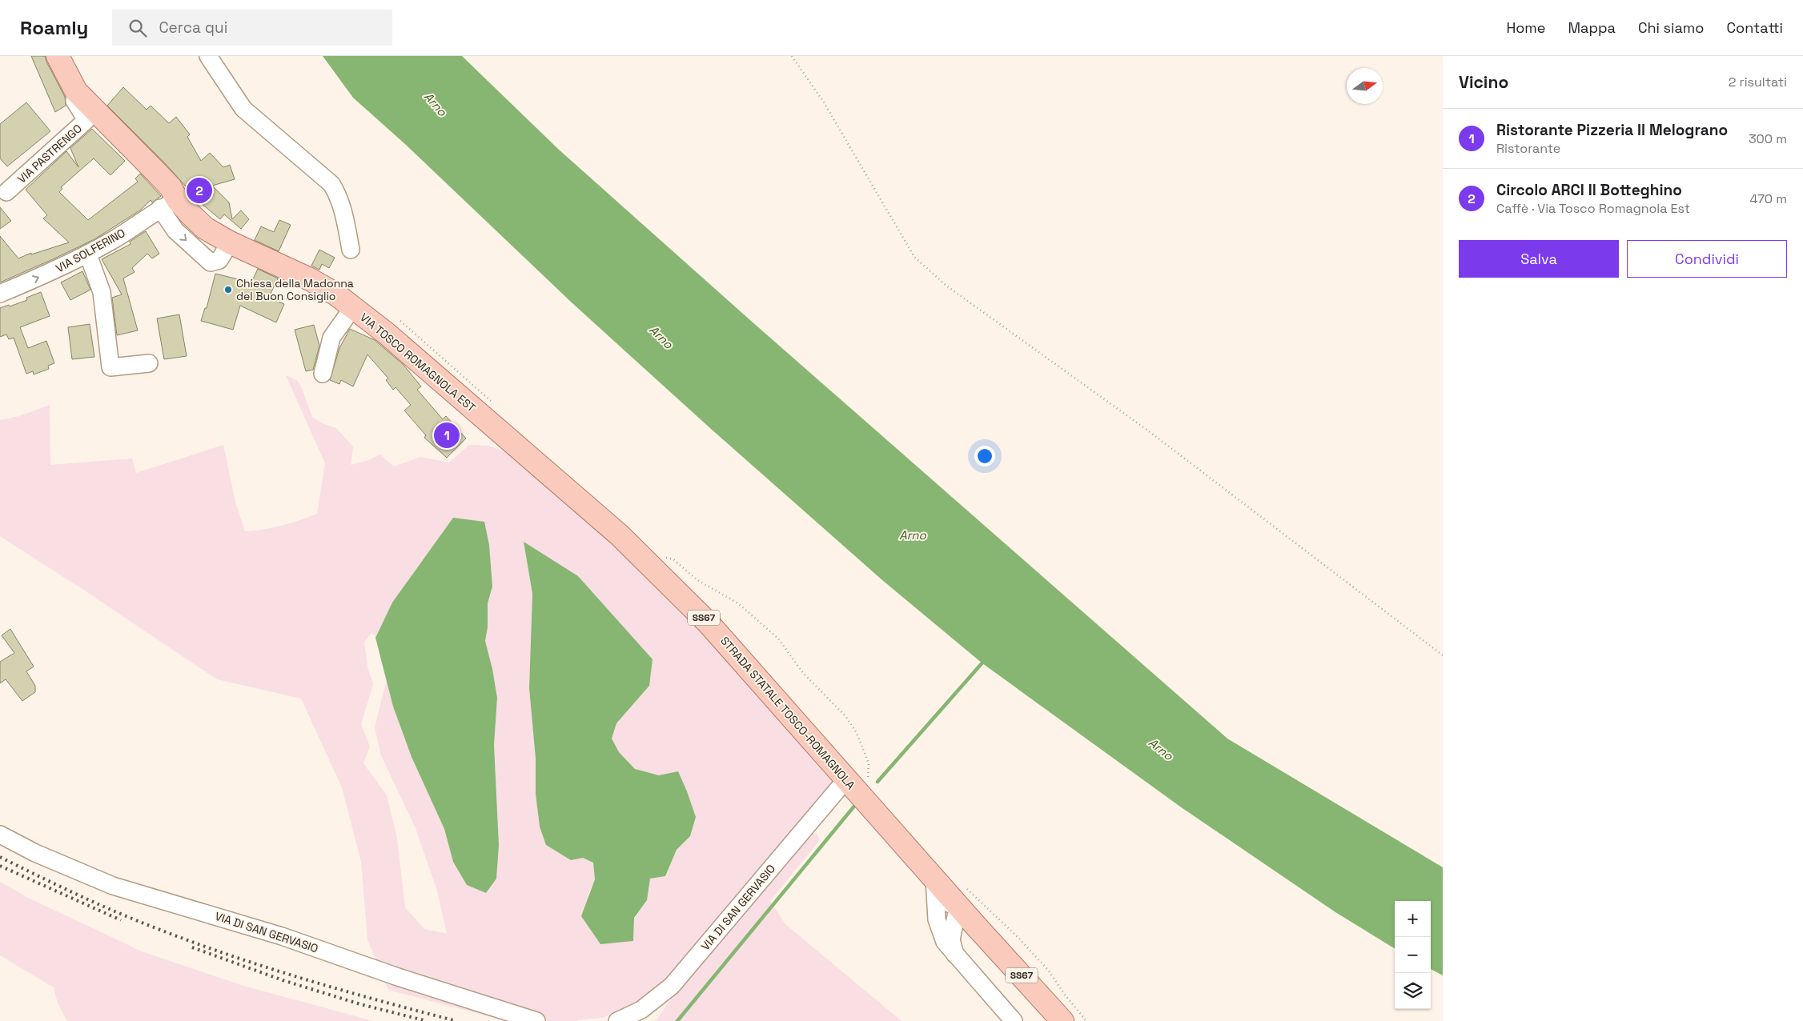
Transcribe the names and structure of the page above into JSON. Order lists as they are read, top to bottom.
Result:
{
  "streets": {
    "main road": ["VIA TOSCO ROMAGNOLA EST", "SS67", "STRADA STATALE TOSCO-ROMAGNOLA"],
    "street": ["VIA PASTRENGO", "VIA SOLFERINO", "VIA DI SAN GERVASIO"]
  },
  "crossings": [
    ["VIA PASTRENGO", "VIA TOSCO ROMAGNOLA EST"],
    ["VIA SOLFERINO", "VIA TOSCO ROMAGNOLA EST"],
    ["VIA TOSCO ROMAGNOLA EST", "STRADA STATALE TOSCO-ROMAGNOLA"],
    ["STRADA STATALE TOSCO-ROMAGNOLA", "VIA DI SAN GERVASIO"]
  ],
  "one_way": ["VIA SOLFERINO"],
  "water": ["Arno"],
  "places": ["Chiesa della Madonna del Buon Consiglio"],
  "north": "right",
  "page": {
    "header": "Roamly",
    "search": "Cerca qui",
    "nav": [
      "Home",
      "Mappa",
      "Chi siamo",
      "Contatti"
    ],
    "heading": ["Vicino", "2 risultati"],
    "list": [
      {
        "mark": "1",
        "name": "Ristorante Pizzeria Il Melograno",
        "note": "Ristorante",
        "value": "300 m"
      },
      {
        "mark": "2",
        "name": "Circolo ARCI Il Botteghino",
        "note": "Caffè · Via Tosco Romagnola Est",
        "value": "470 m"
      }
    ],
    "pins": ["2", "1"],
    "buttons": ["Salva", "Condividi"],
    "map_buttons": ["+", "−"]
  }
}
